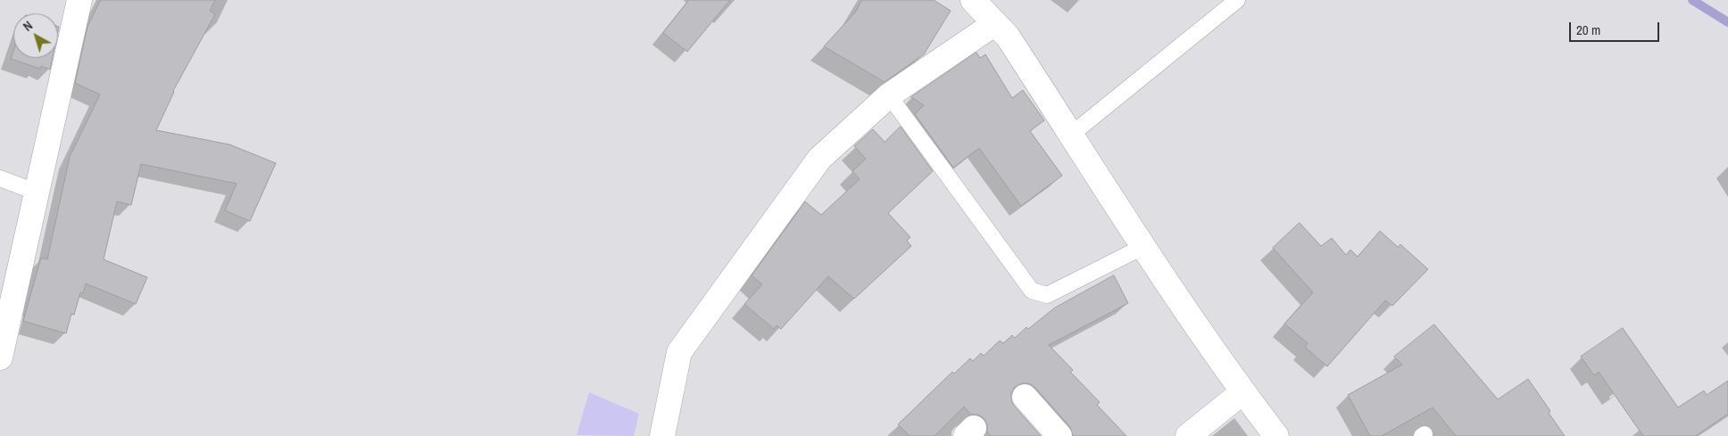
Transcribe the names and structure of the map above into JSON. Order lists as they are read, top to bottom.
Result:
{
  "scale_bar": "20 m",
  "north": "top left"
}
